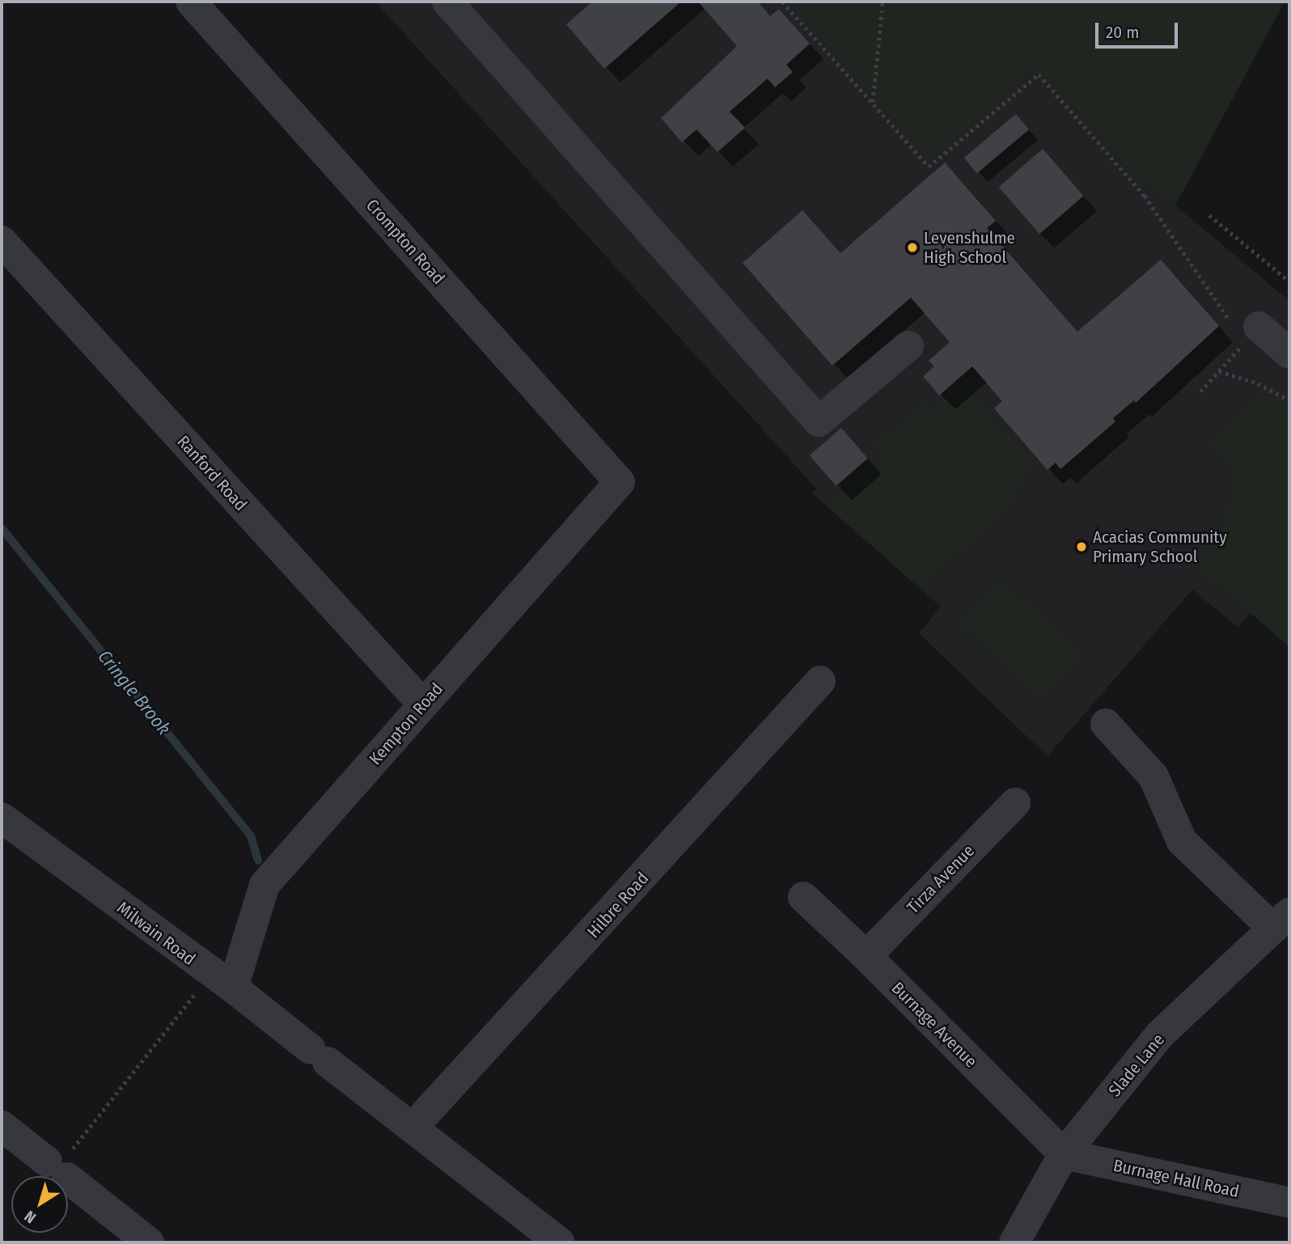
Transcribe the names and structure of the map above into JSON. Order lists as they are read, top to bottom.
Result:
{
  "streets": {
    "street": [
      "Crompton Road",
      "Ranford Road",
      "Kempton Road",
      "Tirza Avenue",
      "Hilbre Road",
      "Milwain Road",
      "Burnage Avenue",
      "Slade Lane",
      "Burnage Hall Road"
    ]
  },
  "crossings": [
    ["Crompton Road", "Kempton Road"],
    ["Ranford Road", "Kempton Road"],
    ["Kempton Road", "Milwain Road"],
    ["Tirza Avenue", "Burnage Avenue"],
    ["Hilbre Road", "Milwain Road"],
    ["Burnage Avenue", "Slade Lane"],
    ["Burnage Avenue", "Burnage Hall Road"],
    ["Slade Lane", "Burnage Hall Road"]
  ],
  "water": ["Cringle Brook"],
  "places": ["Levenshulme High School", "Acacias Community Primary School"],
  "scale_bar": "20 m",
  "north": "bottom left"
}
